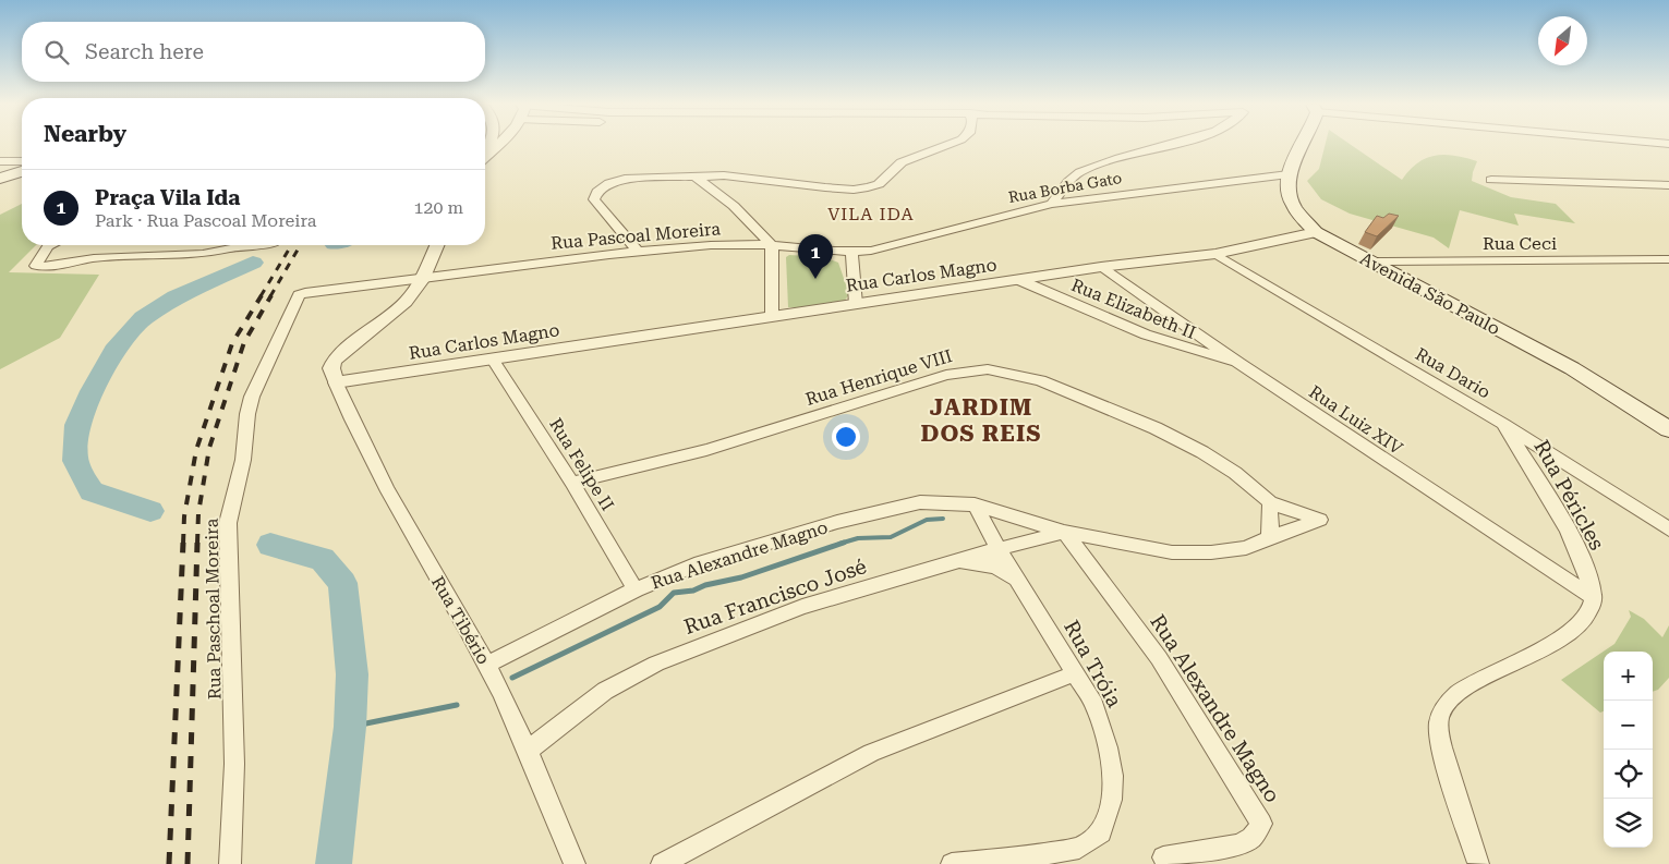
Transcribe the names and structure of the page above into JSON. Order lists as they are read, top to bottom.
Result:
{
  "streets": {
    "main road": ["Avenida São Paulo"],
    "street": [
      "Rua Borba Gato",
      "Rua Pascoal Moreira",
      "Rua Ceci",
      "Rua Carlos Magno",
      "Rua Elizabeth II",
      "Rua Dario",
      "Rua Henrique VIII",
      "Rua Luiz XIV",
      "Rua Felipe II",
      "Rua Péricles",
      "Rua Alexandre Magno",
      "Rua Francisco José",
      "Rua Paschoal Moreira",
      "Rua Tibério",
      "Rua Tróia"
    ]
  },
  "crossings": [
    ["Rua Borba Gato", "Rua Pascoal Moreira"],
    ["Rua Borba Gato", "Avenida São Paulo"],
    ["Rua Pascoal Moreira", "Rua Paschoal Moreira"],
    ["Rua Ceci", "Avenida São Paulo"],
    ["Rua Carlos Magno", "Avenida São Paulo"],
    ["Rua Carlos Magno", "Rua Elizabeth II"],
    ["Rua Carlos Magno", "Rua Dario"],
    ["Rua Carlos Magno", "Rua Luiz XIV"],
    ["Rua Carlos Magno", "Rua Felipe II"],
    ["Rua Carlos Magno", "Rua Tibério"],
    ["Rua Elizabeth II", "Rua Luiz XIV"],
    ["Rua Dario", "Rua Péricles"],
    ["Rua Henrique VIII", "Rua Felipe II"],
    ["Rua Luiz XIV", "Rua Péricles"],
    ["Rua Felipe II", "Rua Alexandre Magno"],
    ["Rua Alexandre Magno", "Rua Tibério"],
    ["Rua Alexandre Magno", "Rua Tróia"],
    ["Rua Francisco José", "Rua Tibério"],
    ["Rua Francisco José", "Rua Tróia"]
  ],
  "districts": ["VILA IDA", "JARDIM DOS REIS"],
  "north": "bottom left",
  "page": {
    "search": "Search here",
    "heading": "Nearby",
    "list": [
      {
        "mark": "1",
        "name": "Praça Vila Ida",
        "note": "Park · Rua Pascoal Moreira",
        "value": "120 m"
      }
    ],
    "pins": "1",
    "map_buttons": ["+", "−"]
  }
}
